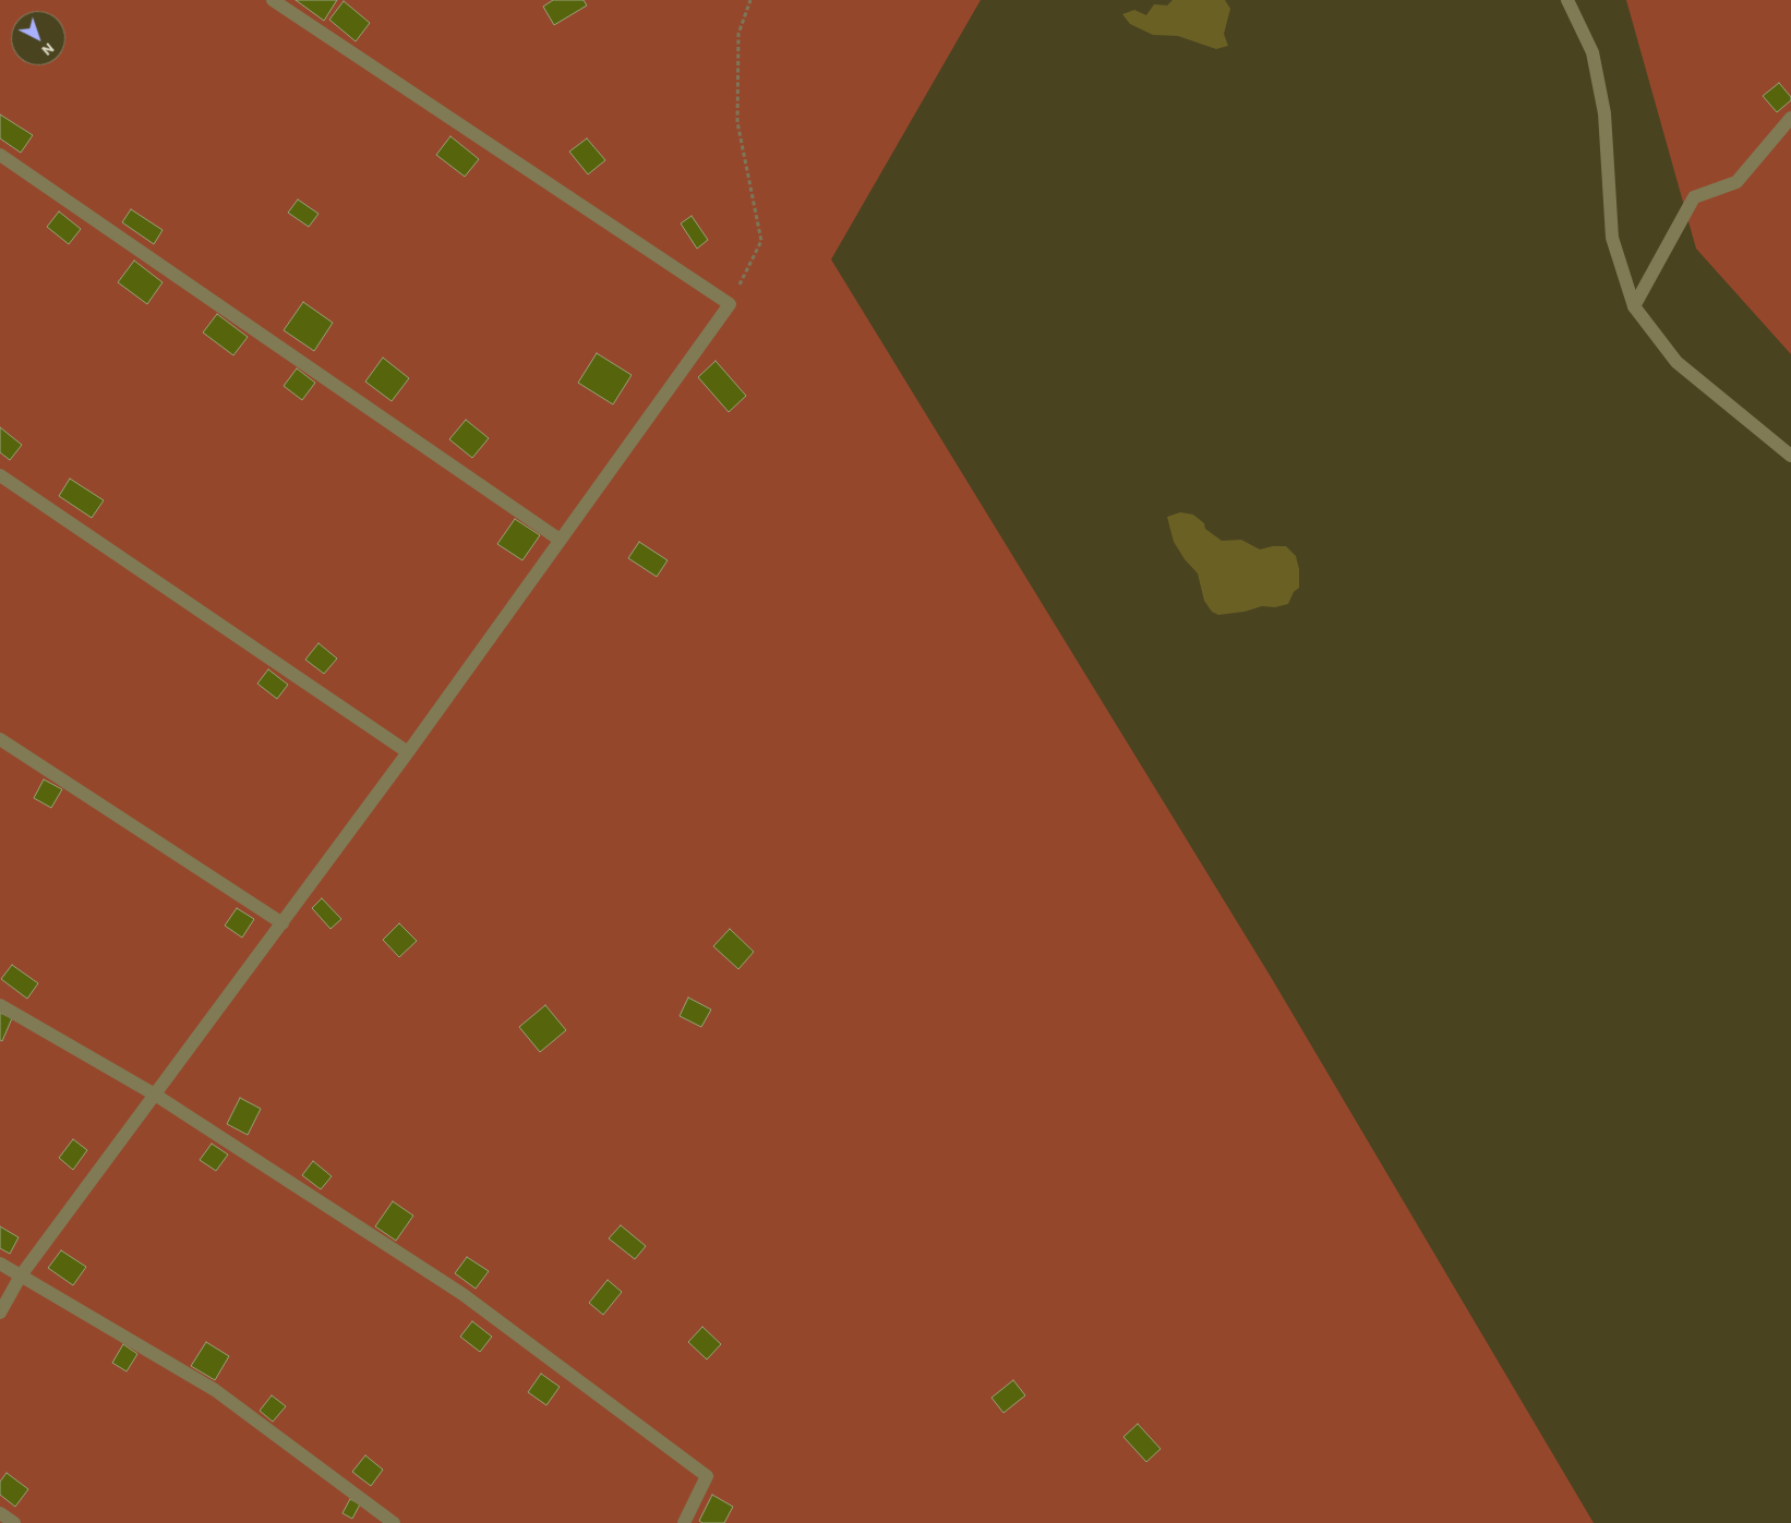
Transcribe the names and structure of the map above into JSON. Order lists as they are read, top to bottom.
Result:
{
  "north": "bottom right"
}
